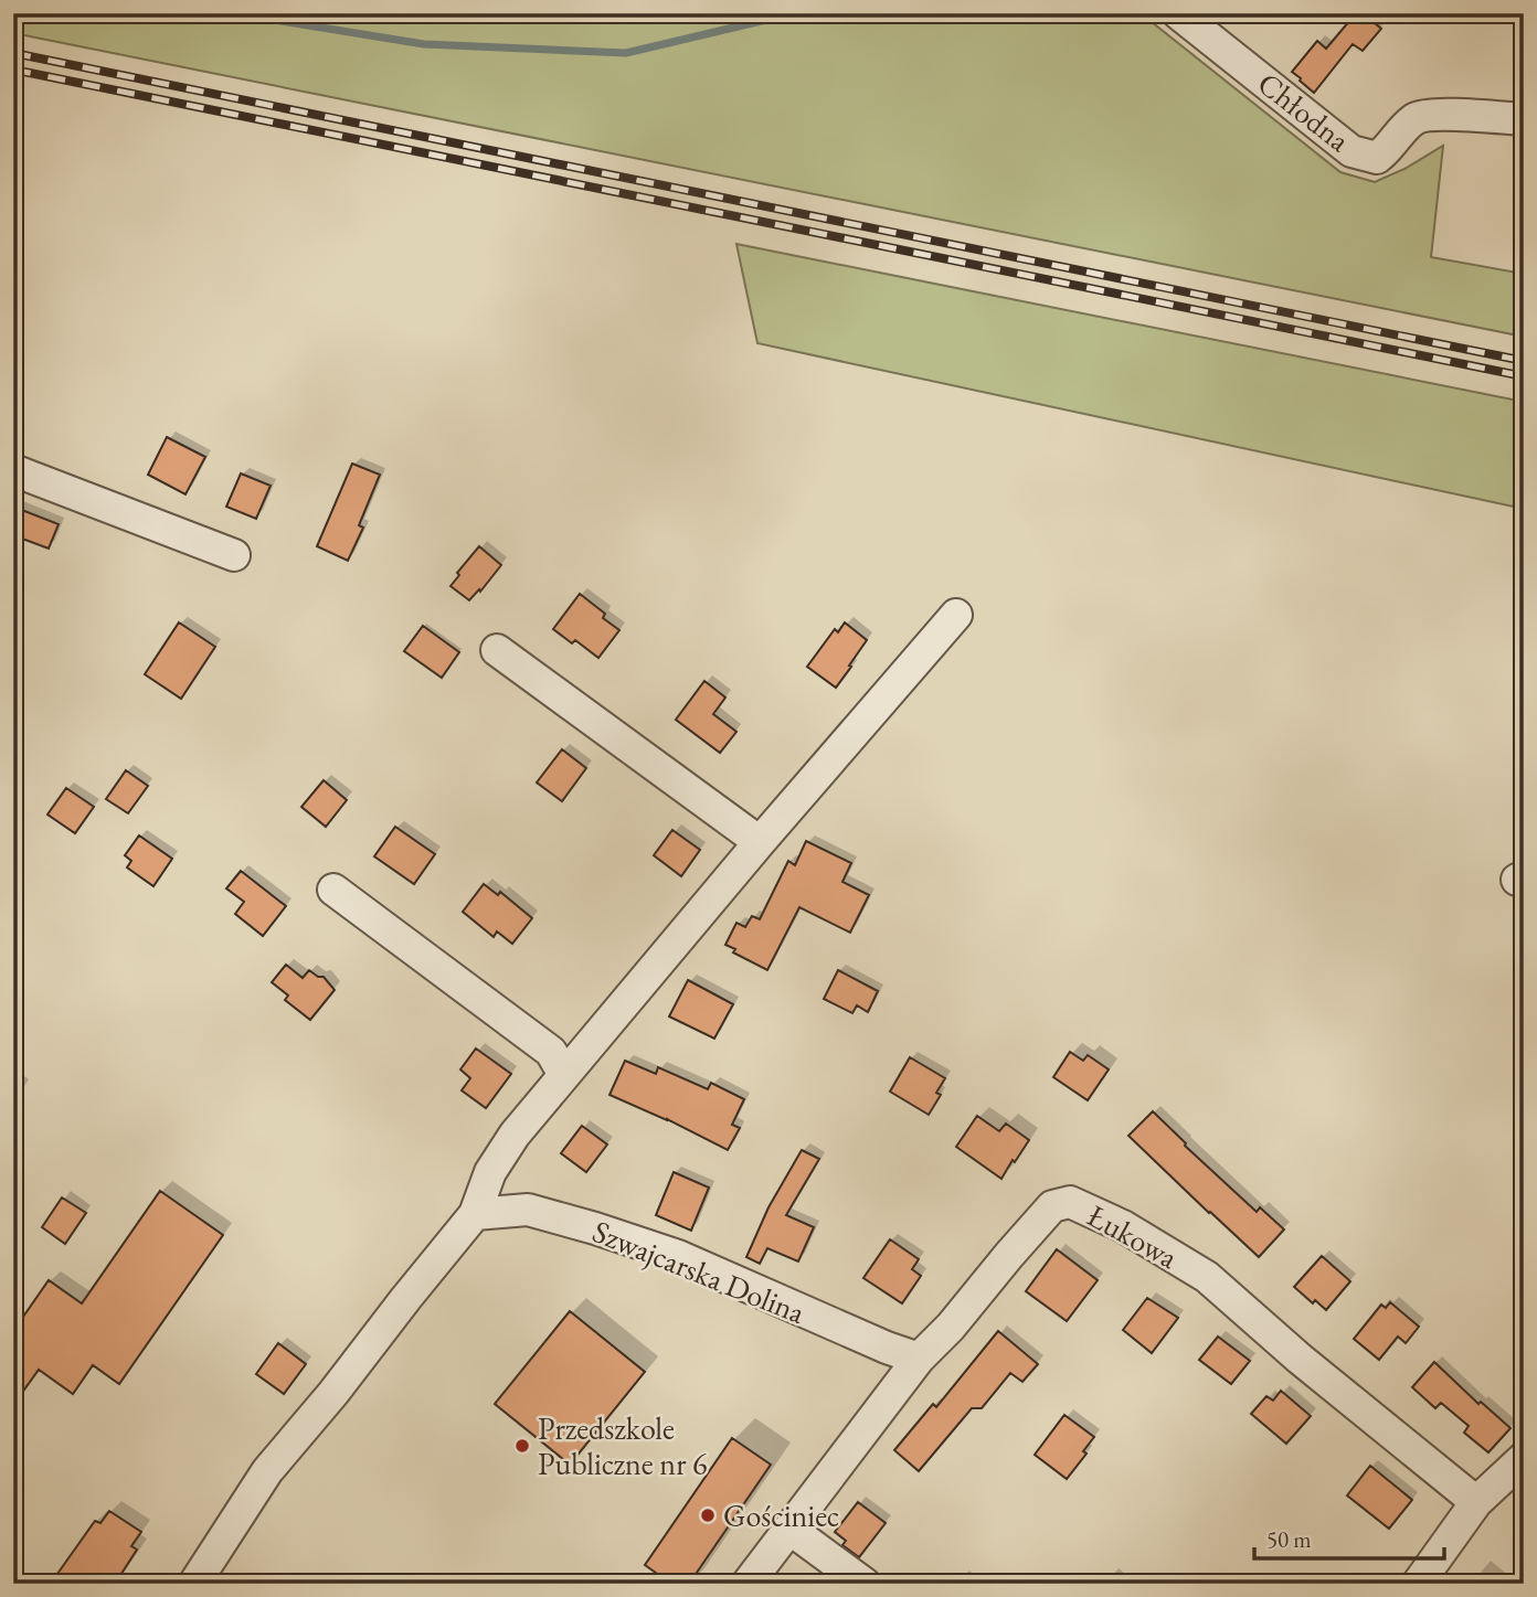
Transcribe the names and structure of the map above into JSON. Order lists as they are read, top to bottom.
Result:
{
  "streets": {
    "street": ["Chłodna", "Łukowa", "Szwajcarska Dolina"]
  },
  "crossings": [
    ["Łukowa", "Szwajcarska Dolina"]
  ],
  "places": ["Przedszkole Publiczne nr 6", "Gościniec"],
  "scale_bar": "50 m"
}
